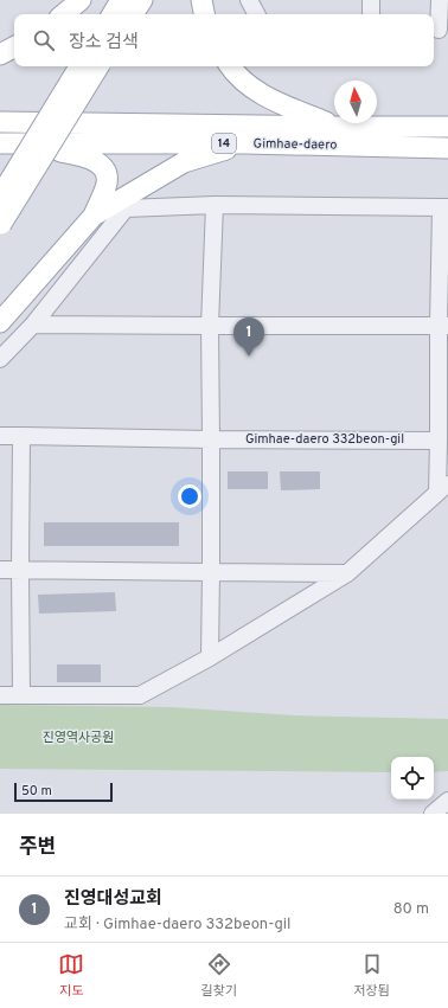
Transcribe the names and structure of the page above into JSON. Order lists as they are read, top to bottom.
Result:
{
  "streets": {
    "main road": ["14", "Gimhae-daero"],
    "street": ["Gimhae-daero 332beon-gil"]
  },
  "parks": ["진영역사공원"],
  "scale_bar": "50 m",
  "north": "top",
  "page": {
    "search": "장소 검색",
    "pins": "1",
    "scale": "50 m",
    "heading": "주변",
    "list": [
      {
        "mark": "1",
        "name": "진영대성교회",
        "note": "교회 · Gimhae-daero 332beon-gil",
        "value": "80 m"
      }
    ],
    "nav": ["지도", "길찾기", "저장됨"]
  }
}
